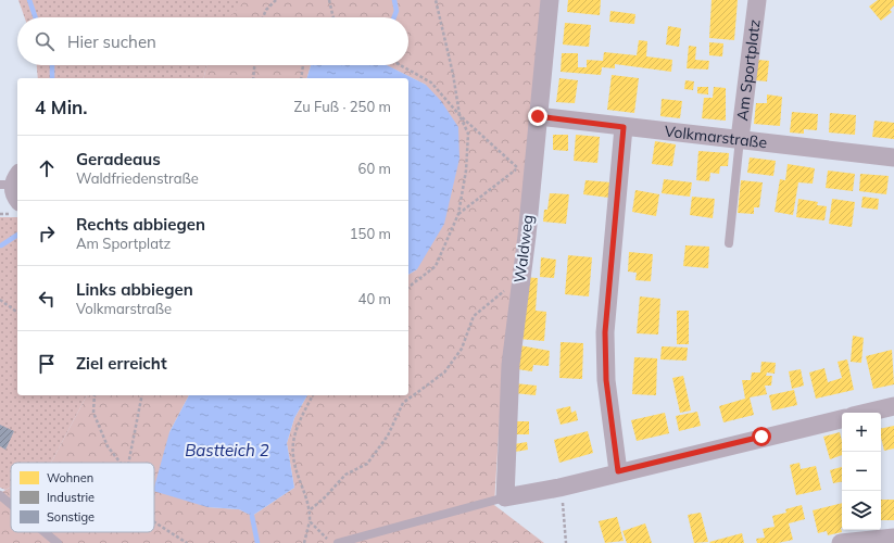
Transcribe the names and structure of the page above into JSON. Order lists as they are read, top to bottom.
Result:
{
  "streets": {
    "street": ["Am Sportplatz", "Volkmarstraße", "Waldweg"]
  },
  "crossings": [
    ["Am Sportplatz", "Volkmarstraße"],
    ["Volkmarstraße", "Waldweg"]
  ],
  "water": ["Bastteich 2"],
  "legend": ["Wohnen", "Industrie", "Sonstige"],
  "page": {
    "search": "Hier suchen",
    "heading": ["4 Min.", "Zu Fuß · 250 m"],
    "list": [
      ["Geradeaus", "Waldfriedenstraße", "60 m"],
      ["Rechts abbiegen", "Am Sportplatz", "150 m"],
      ["Links abbiegen", "Volkmarstraße", "40 m"],
      "Ziel erreicht"
    ],
    "map_buttons": ["+", "−"]
  }
}
